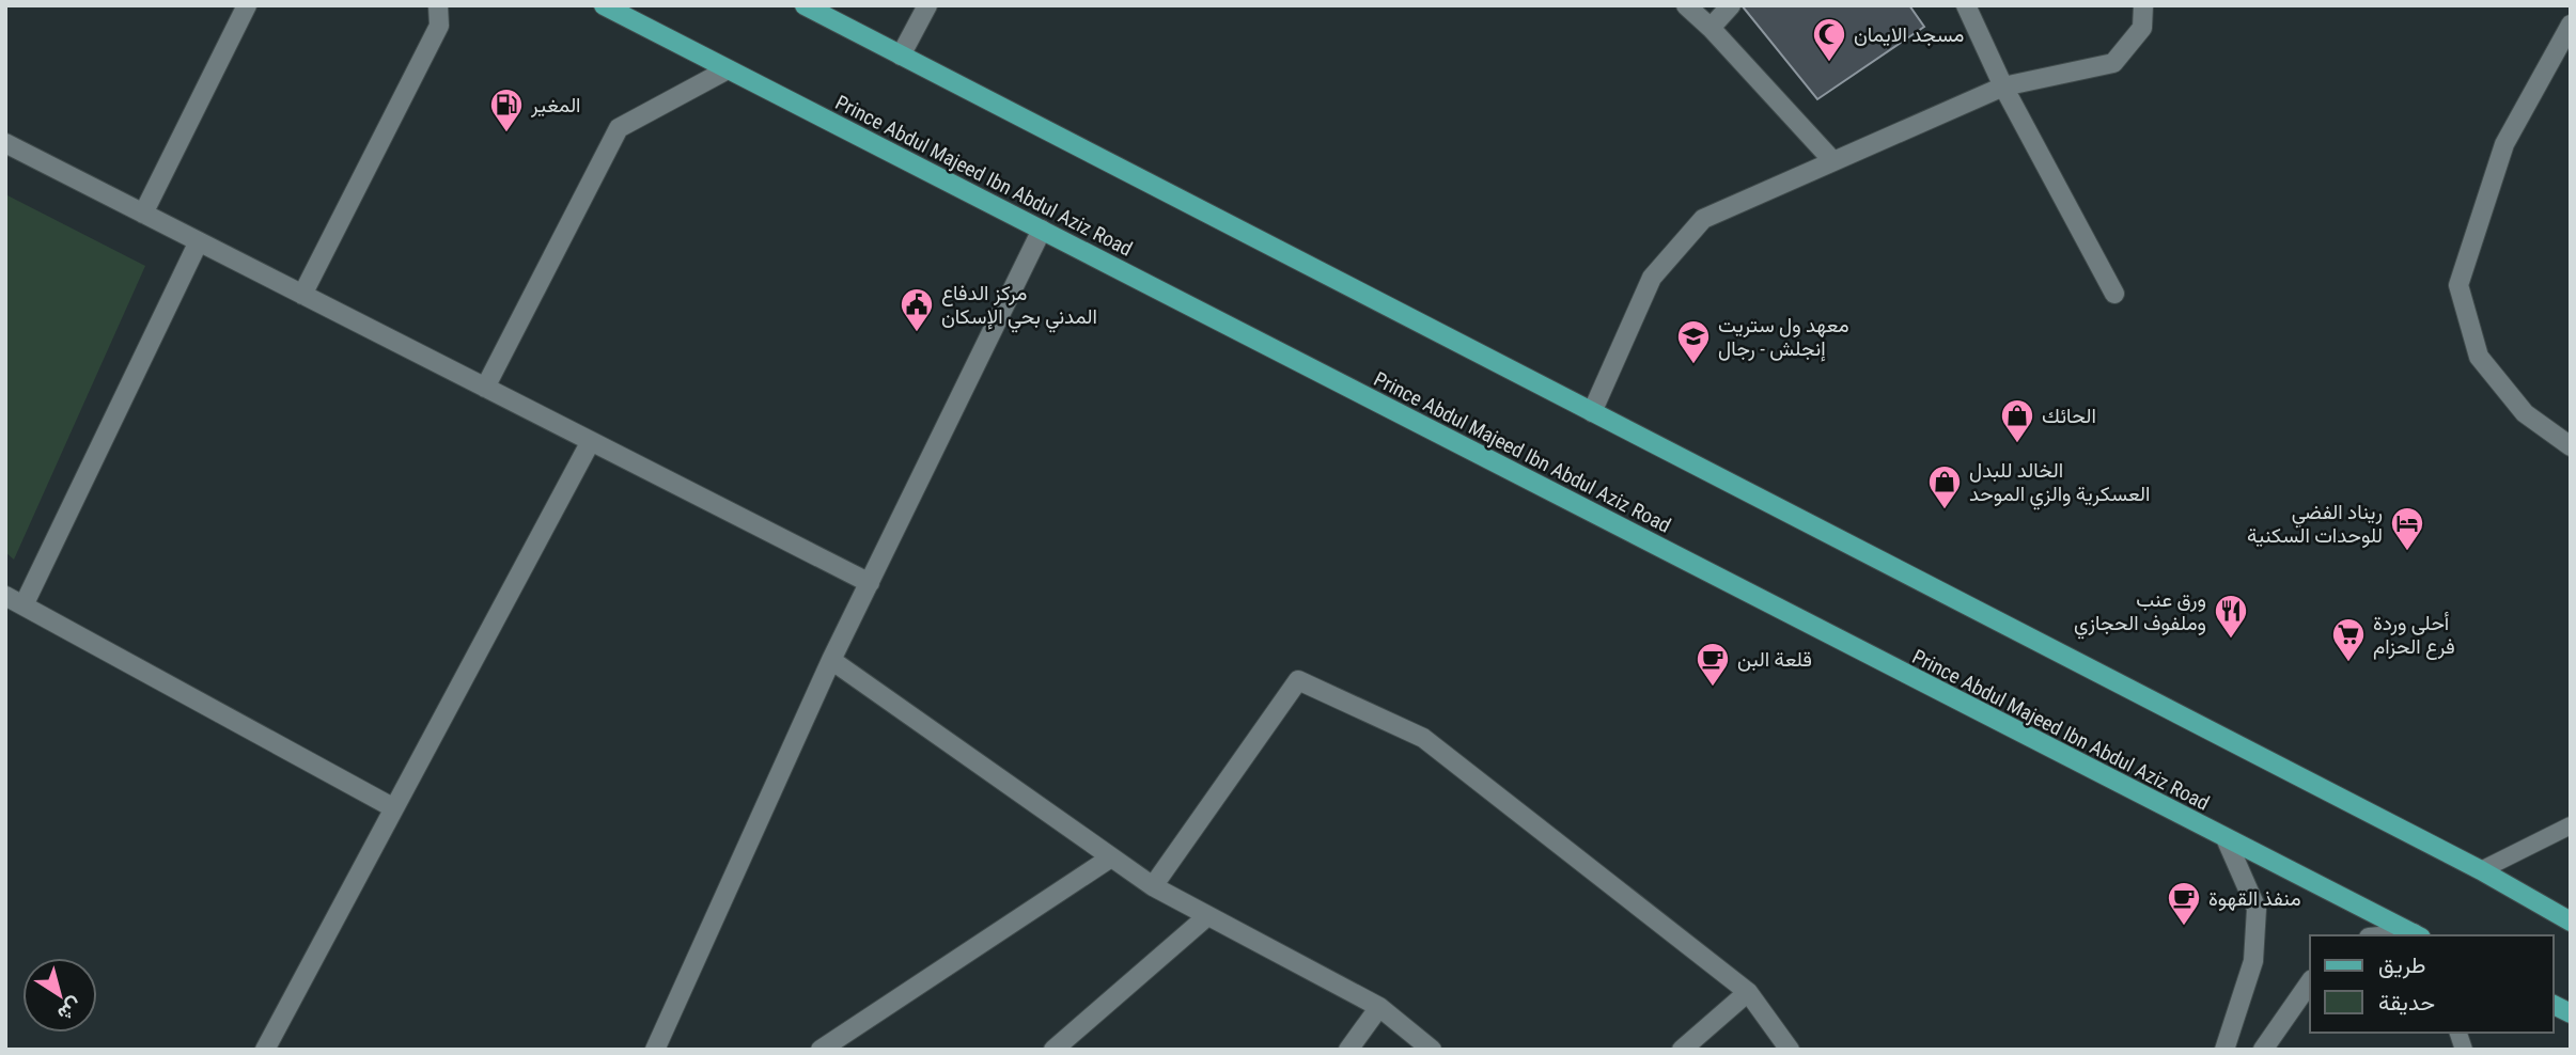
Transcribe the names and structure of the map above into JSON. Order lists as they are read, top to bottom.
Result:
{
  "streets": {
    "main road": ["Prince Abdul Majeed Ibn Abdul Aziz Road"]
  },
  "places": {
    "mosque": ["مسجد الايمان"],
    "fuel station": ["المغير"],
    "public building": ["مركز الدفاع المدني بحي الإسكان"],
    "school or university": ["معهد ول ستريت إنجلش - رجال"],
    "shop": ["الحائك", "الخالد للبدل العسكرية والزي الموحد"],
    "hotel": ["ريناد الفضي للوحدات السكنية"],
    "restaurant": ["ورق عنب وملفوف الحجازي"],
    "supermarket": ["أحلى وردة فرع الحزام"],
    "cafe": ["قلعة البن", "منفذ القهوة"]
  },
  "legend": ["طريق", "حديقة"],
  "north": "bottom right"
}
